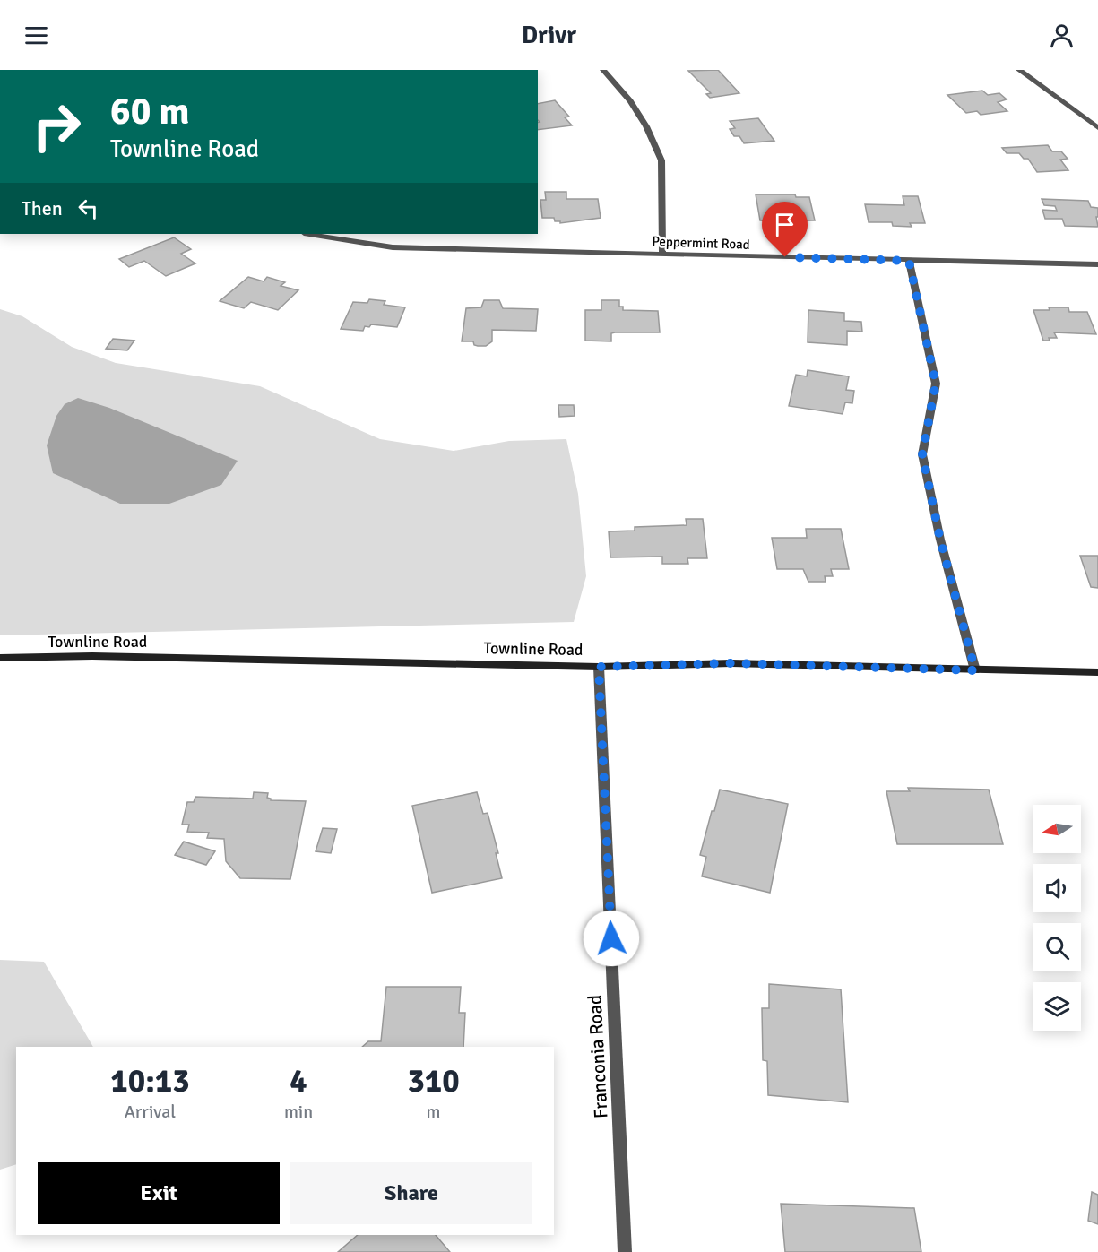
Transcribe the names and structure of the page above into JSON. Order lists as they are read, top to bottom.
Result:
{
  "streets": {
    "main road": ["Townline Road"],
    "street": ["Peppermint Road", "Franconia Road"]
  },
  "crossings": [
    ["Townline Road", "Franconia Road"]
  ],
  "north": "left",
  "page": {
    "header": "Drivr",
    "turn": ["60 m", "Townline Road"],
    "then": "Then",
    "eta": [
      "10:13",
      "Arrival",
      "4",
      "min",
      "310",
      "m"
    ],
    "buttons": ["Exit", "Share"]
  }
}
